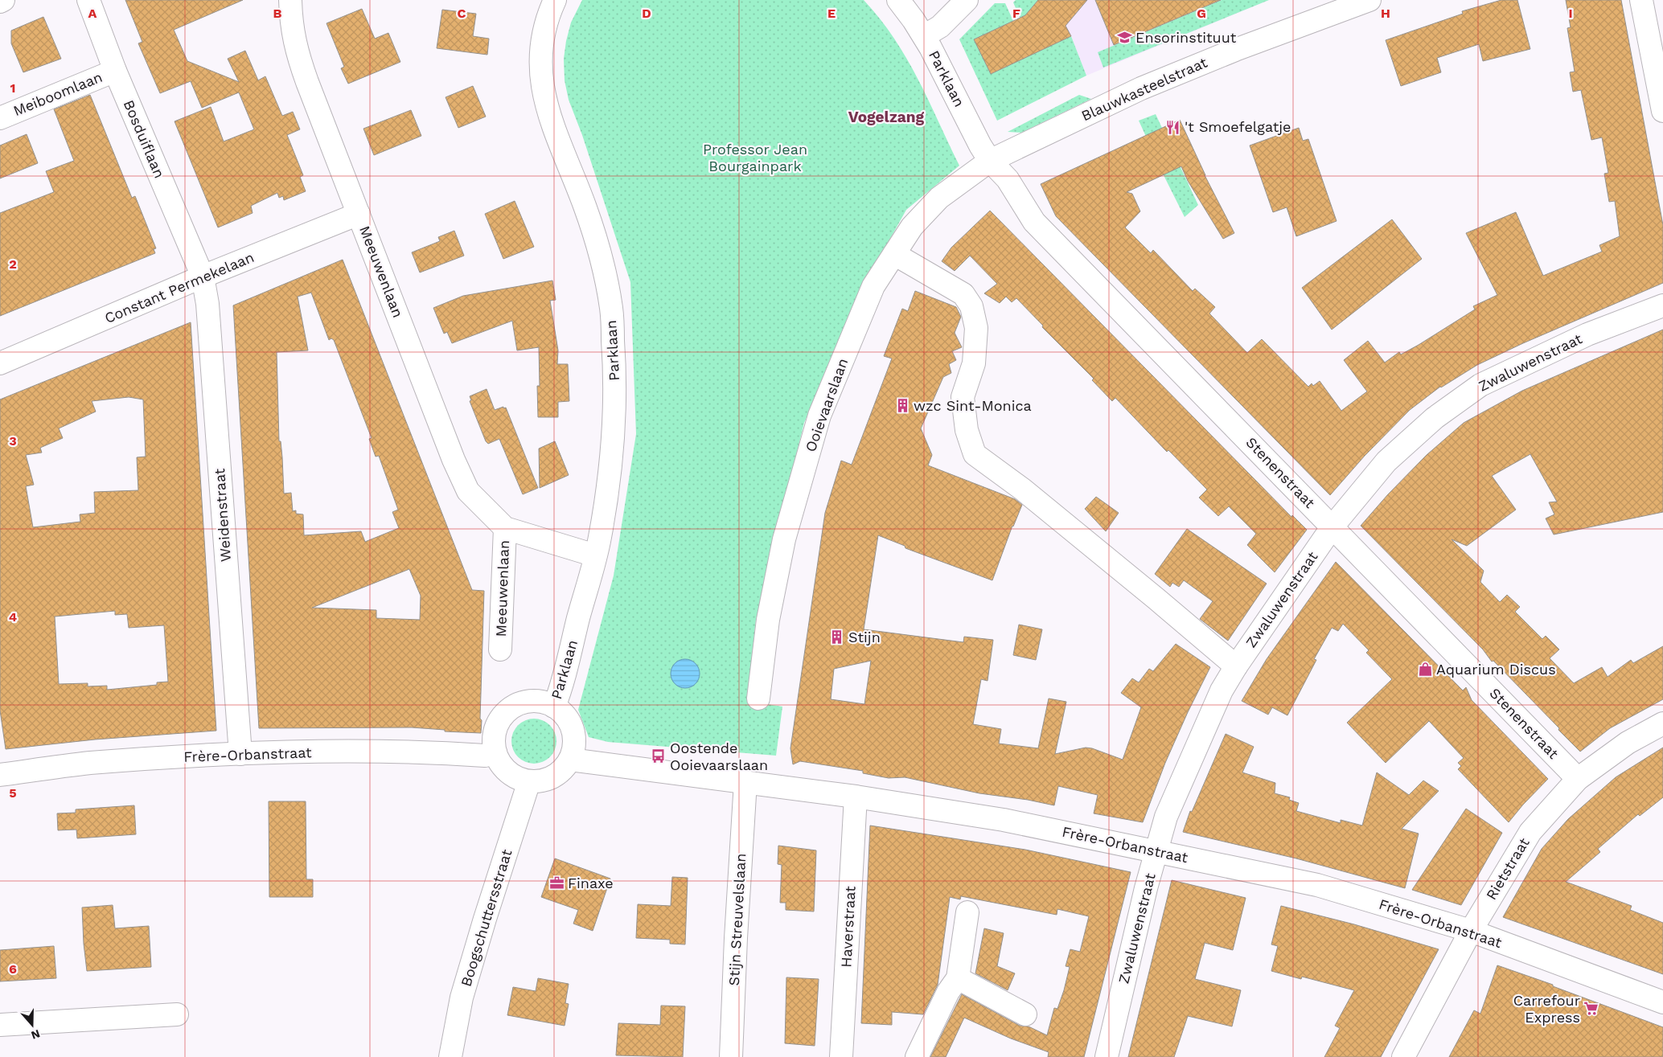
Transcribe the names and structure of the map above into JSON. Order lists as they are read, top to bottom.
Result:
{
  "streets": {
    "street": [
      "Parklaan",
      "Blauwkasteelstraat",
      "Meiboomlaan",
      "Bosduiflaan",
      "Meeuwenlaan",
      "Constant Permekelaan",
      "Zwaluwenstraat",
      "Ooievaarslaan",
      "Stenenstraat",
      "Weidenstraat",
      "Frère-Orbanstraat",
      "Rietstraat",
      "Boogschuttersstraat",
      "Stijn Streuvelslaan",
      "Haverstraat"
    ]
  },
  "crossings": [
    ["Parklaan", "Blauwkasteelstraat"],
    ["Parklaan", "Meeuwenlaan"],
    ["Parklaan", "Ooievaarslaan"],
    ["Parklaan", "Stenenstraat"],
    ["Parklaan", "Frère-Orbanstraat"],
    ["Parklaan", "Boogschuttersstraat"],
    ["Blauwkasteelstraat", "Ooievaarslaan"],
    ["Blauwkasteelstraat", "Stenenstraat"],
    ["Meiboomlaan", "Bosduiflaan"],
    ["Bosduiflaan", "Constant Permekelaan"],
    ["Bosduiflaan", "Weidenstraat"],
    ["Meeuwenlaan", "Constant Permekelaan"],
    ["Constant Permekelaan", "Weidenstraat"],
    ["Zwaluwenstraat", "Stenenstraat"],
    ["Zwaluwenstraat", "Frère-Orbanstraat"],
    ["Ooievaarslaan", "Stenenstraat"],
    ["Stenenstraat", "Rietstraat"],
    ["Weidenstraat", "Frère-Orbanstraat"],
    ["Frère-Orbanstraat", "Rietstraat"],
    ["Frère-Orbanstraat", "Boogschuttersstraat"],
    ["Frère-Orbanstraat", "Stijn Streuvelslaan"],
    ["Frère-Orbanstraat", "Haverstraat"]
  ],
  "districts": ["Vogelzang"],
  "parks": ["Professor Jean Bourgainpark"],
  "places": {
    "school or university": ["Ensorinstituut"],
    "restaurant": ["'t Smoefelgatje"],
    "building": ["wzc Sint-Monica", "Stijn"],
    "shop": ["Aquarium Discus"],
    "bus stop": ["Oostende Ooievaarslaan"],
    "office": ["Finaxe"],
    "supermarket": ["Carrefour Express"]
  },
  "north": "bottom",
  "grid": {
    "columns": [
      "A",
      "B",
      "C",
      "D",
      "E",
      "F",
      "G",
      "H",
      "I"
    ],
    "rows": [
      "1",
      "2",
      "3",
      "4",
      "5",
      "6"
    ]
  }
}
